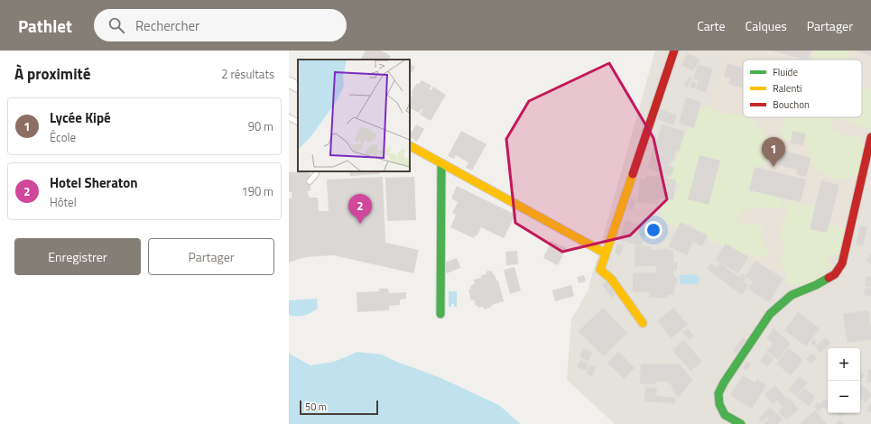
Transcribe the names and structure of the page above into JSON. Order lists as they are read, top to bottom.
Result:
{
  "legend": ["Fluide", "Ralenti", "Bouchon"],
  "scale_bar": "50 m",
  "page": {
    "header": "Pathlet",
    "search": "Rechercher",
    "nav": ["Carte", "Calques", "Partager"],
    "heading": ["À proximité", "2 résultats"],
    "list": [
      {
        "mark": "1",
        "name": "Lycée Kipé",
        "note": "École",
        "value": "90 m"
      },
      {
        "mark": "2",
        "name": "Hotel Sheraton",
        "note": "Hôtel",
        "value": "190 m"
      }
    ],
    "pins": ["1", "2"],
    "buttons": ["Enregistrer", "Partager"],
    "map_buttons": ["+", "−"],
    "scale": "50 m"
  }
}
